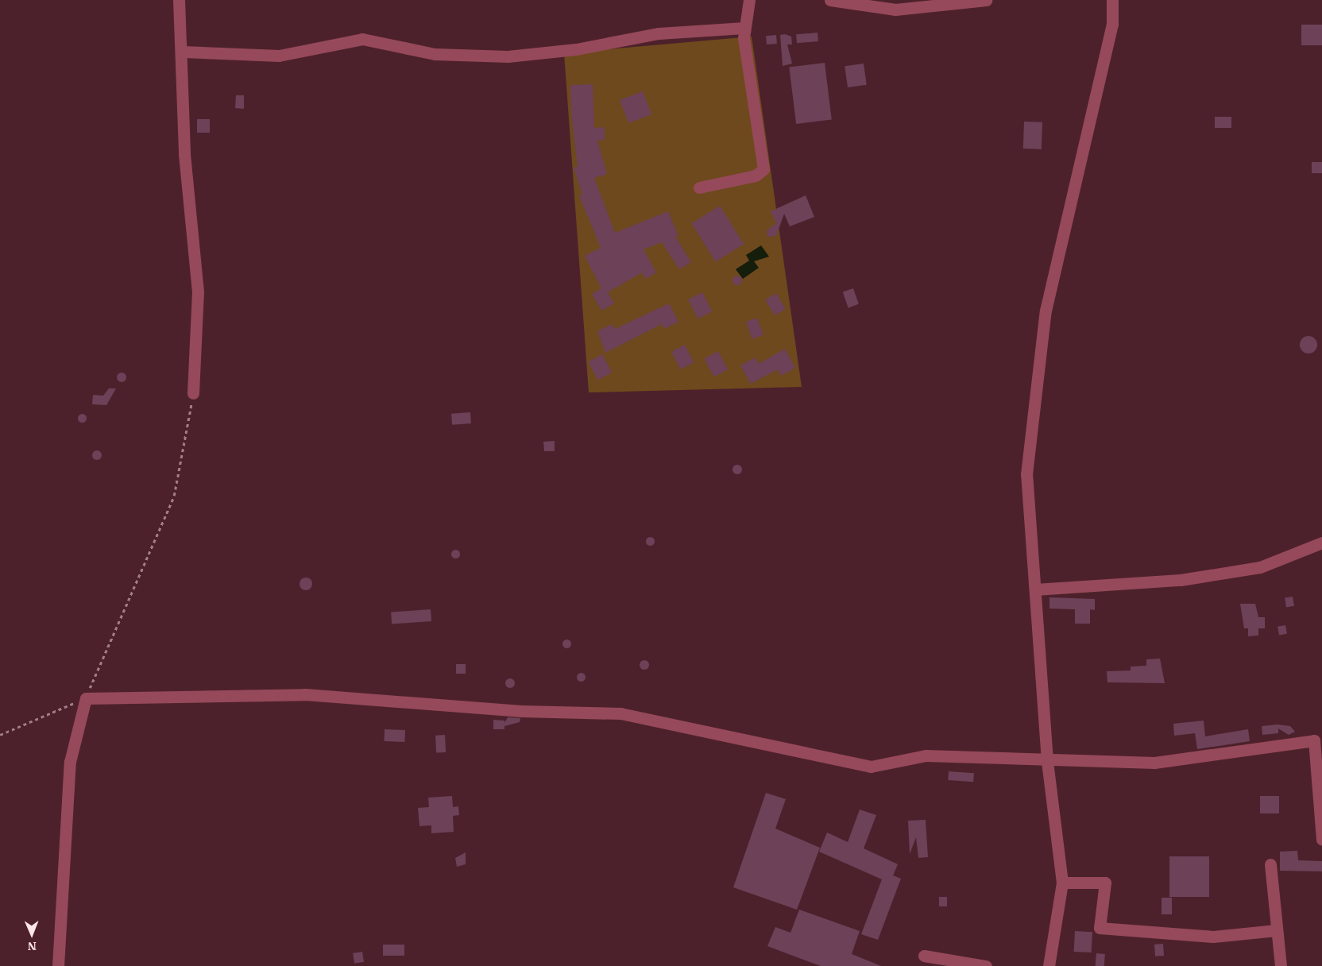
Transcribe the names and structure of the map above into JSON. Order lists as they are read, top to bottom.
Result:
{
  "north": "bottom"
}
